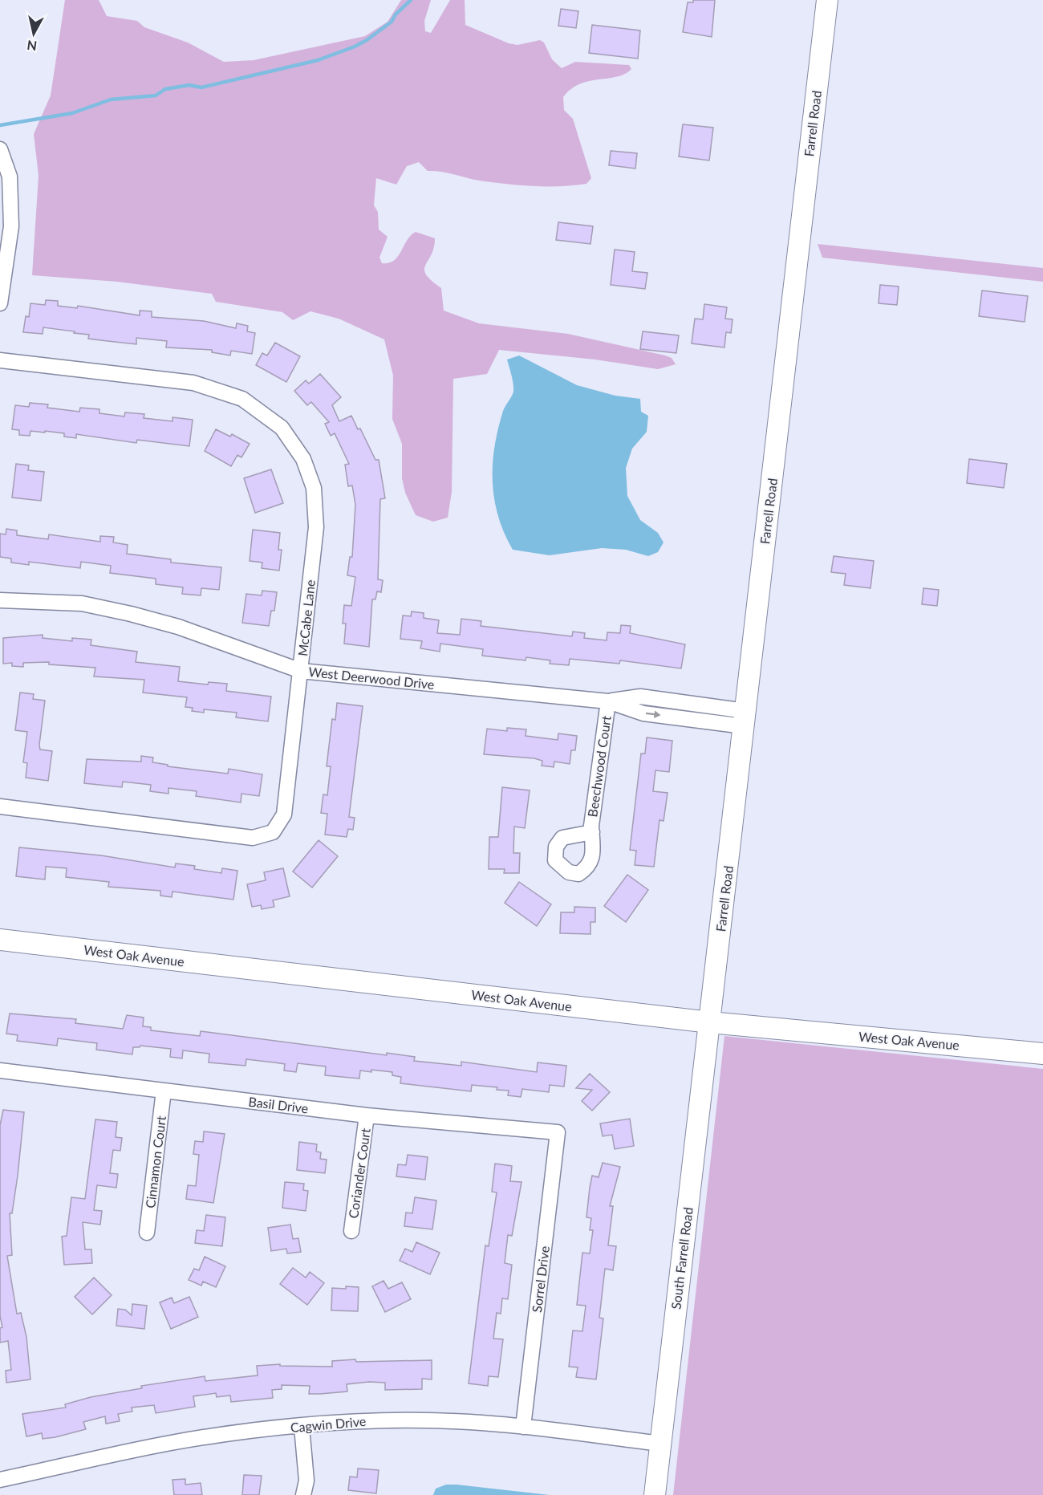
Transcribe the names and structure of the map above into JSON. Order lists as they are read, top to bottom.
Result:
{
  "streets": {
    "street": [
      "Farrell Road",
      "McCabe Lane",
      "West Deerwood Drive",
      "Beechwood Court",
      "West Oak Avenue",
      "Basil Drive",
      "Cinnamon Court",
      "Coriander Court",
      "South Farrell Road",
      "Sorrel Drive",
      "Cagwin Drive"
    ]
  },
  "crossings": [
    ["Farrell Road", "West Deerwood Drive"],
    ["Farrell Road", "West Oak Avenue"],
    ["Farrell Road", "South Farrell Road"],
    ["McCabe Lane", "West Deerwood Drive"],
    ["West Deerwood Drive", "Beechwood Court"],
    ["West Oak Avenue", "South Farrell Road"],
    ["Basil Drive", "Cinnamon Court"],
    ["Basil Drive", "Coriander Court"],
    ["Basil Drive", "Sorrel Drive"],
    ["South Farrell Road", "Cagwin Drive"],
    ["Sorrel Drive", "Cagwin Drive"]
  ],
  "north": "bottom"
}
